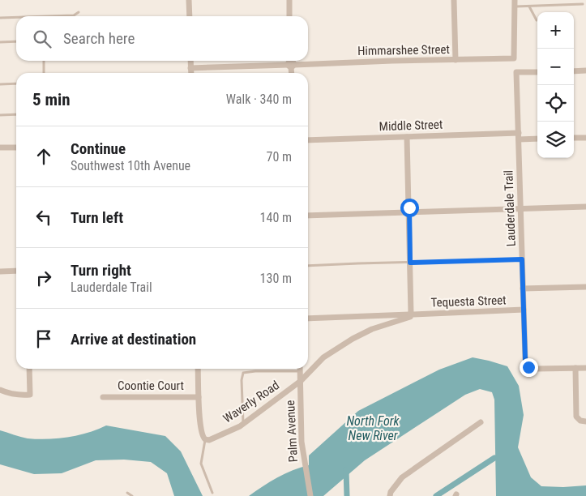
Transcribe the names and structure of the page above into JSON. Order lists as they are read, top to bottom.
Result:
{
  "streets": {
    "street": [
      "Himmarshee Street",
      "Middle Street",
      "Lauderdale Trail",
      "Tequesta Street",
      "Coontie Court",
      "Waverly Road",
      "Palm Avenue"
    ]
  },
  "crossings": [
    ["Middle Street", "Lauderdale Trail"],
    ["Lauderdale Trail", "Tequesta Street"],
    ["Tequesta Street", "Waverly Road"],
    ["Waverly Road", "Palm Avenue"]
  ],
  "water": ["North Fork New River"],
  "page": {
    "map_buttons": ["+", "−"],
    "search": "Search here",
    "heading": ["5 min", "Walk · 340 m"],
    "list": [
      ["Continue", "Southwest 10th Avenue", "70 m"],
      ["Turn left", "140 m"],
      ["Turn right", "Lauderdale Trail", "130 m"],
      "Arrive at destination"
    ]
  }
}
